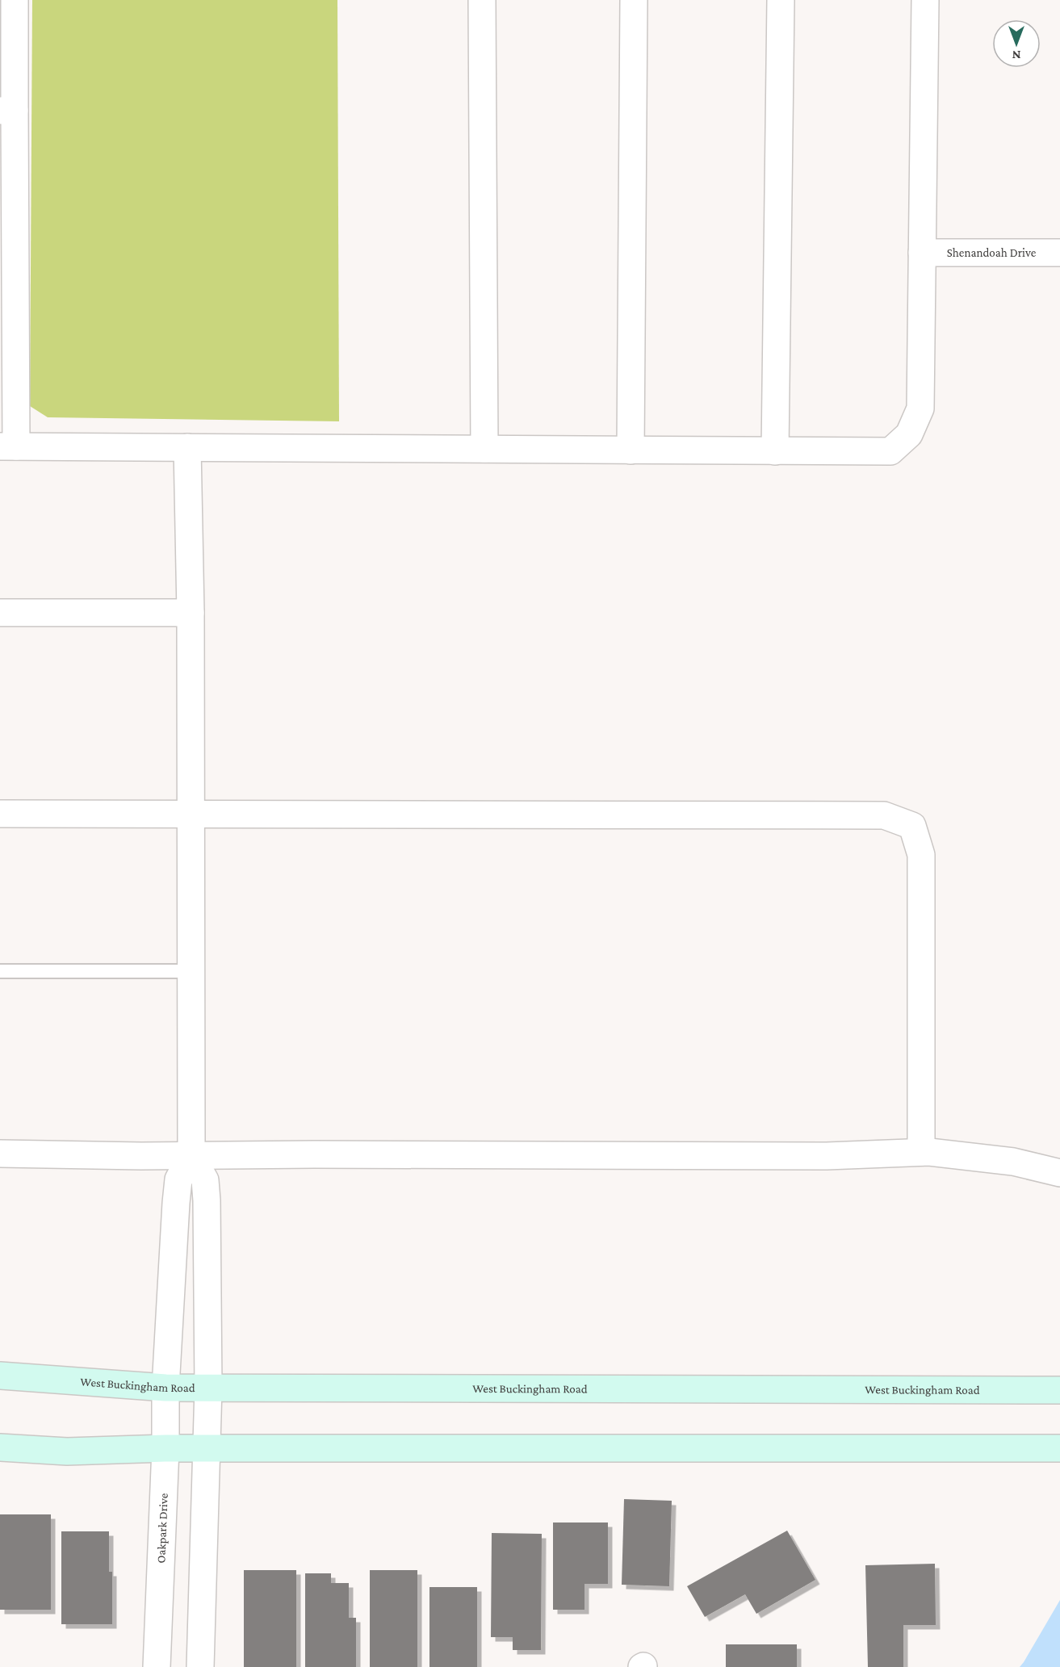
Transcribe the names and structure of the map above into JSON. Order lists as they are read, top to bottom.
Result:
{
  "streets": {
    "main road": ["West Buckingham Road"],
    "street": ["Shenandoah Drive", "Oakpark Drive"]
  },
  "crossings": [
    ["West Buckingham Road", "Oakpark Drive"]
  ],
  "north": "bottom"
}
